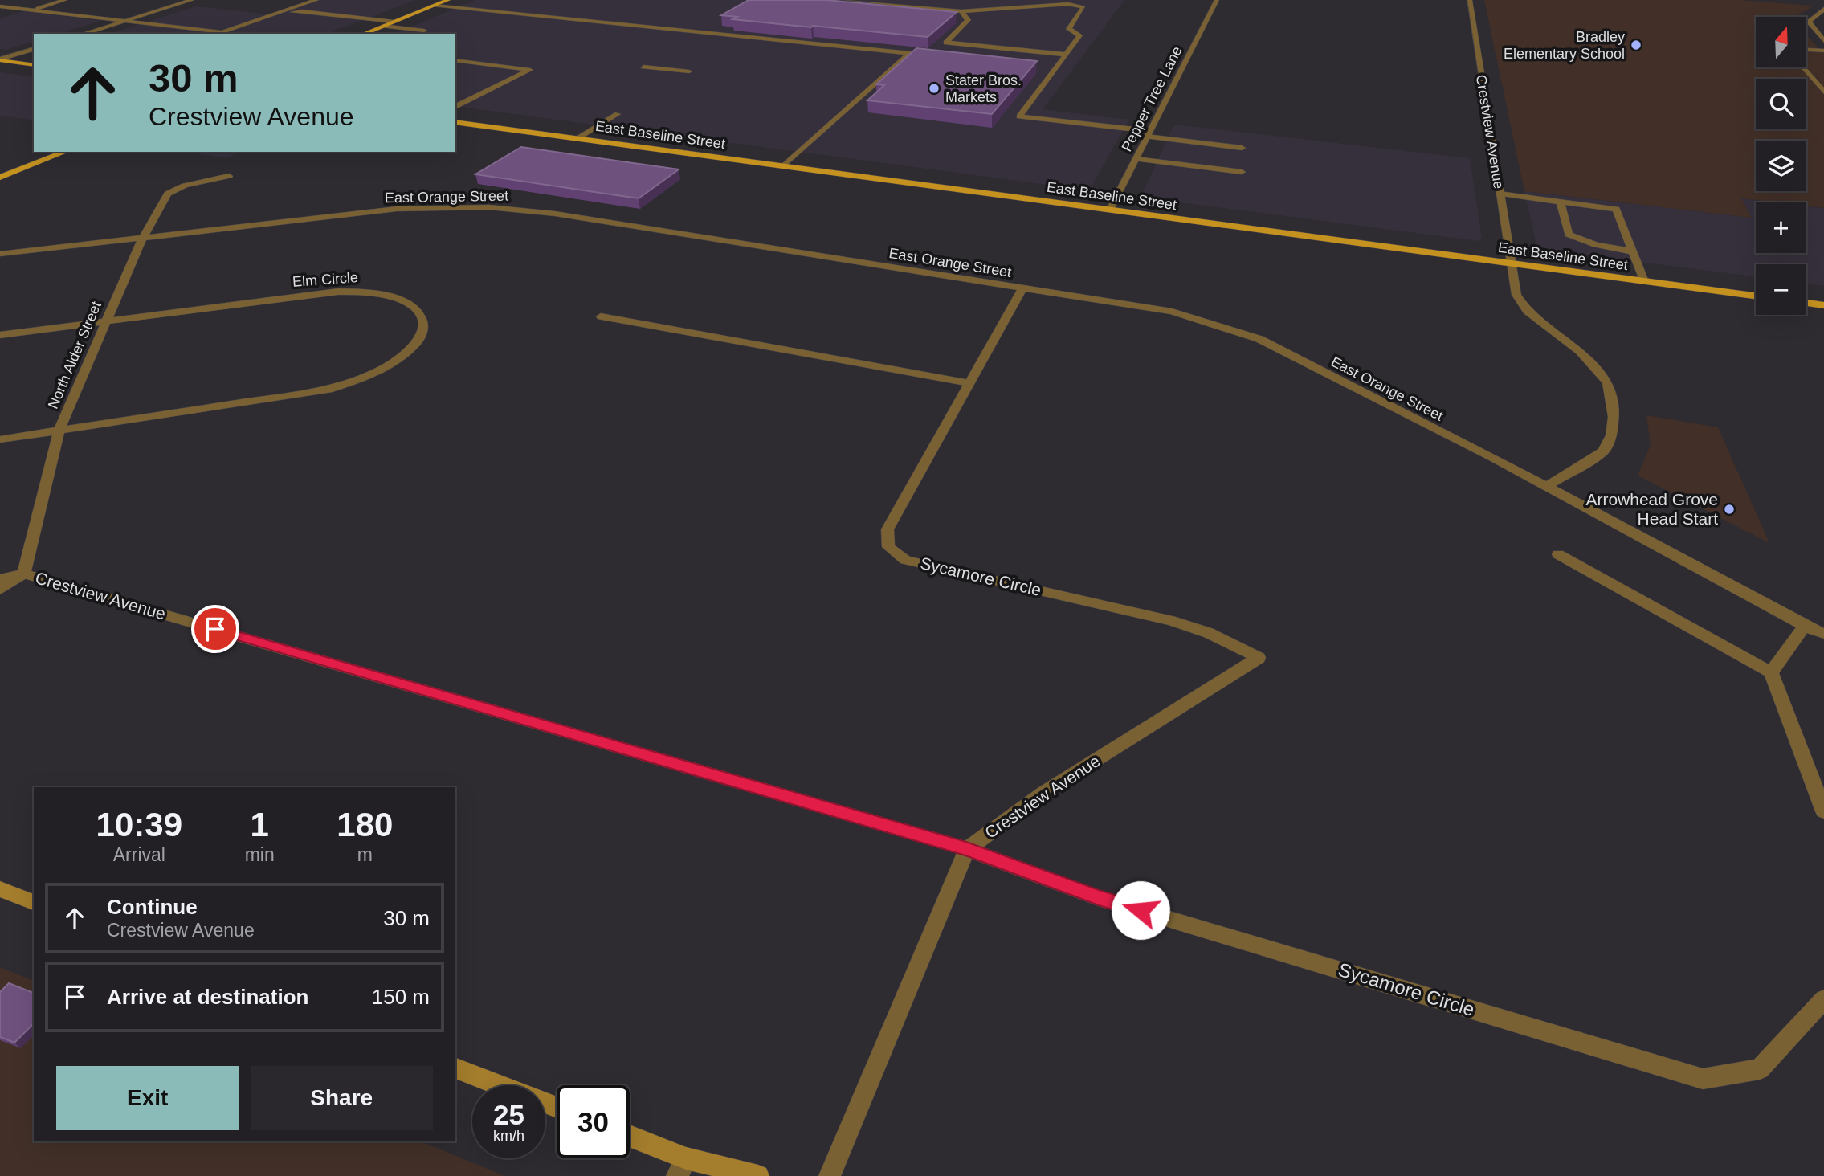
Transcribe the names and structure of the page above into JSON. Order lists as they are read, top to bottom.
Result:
{
  "streets": {
    "main road": ["East Baseline Street"],
    "street": [
      "Pepper Tree Lane",
      "Crestview Avenue",
      "East Orange Street",
      "Elm Circle",
      "North Alder Street",
      "Sycamore Circle"
    ]
  },
  "crossings": [
    ["Pepper Tree Lane", "East Baseline Street"],
    ["Crestview Avenue", "East Baseline Street"],
    ["Crestview Avenue", "East Orange Street"],
    ["Crestview Avenue", "North Alder Street"],
    ["Crestview Avenue", "Sycamore Circle"],
    ["East Orange Street", "North Alder Street"],
    ["East Orange Street", "Sycamore Circle"],
    ["Elm Circle", "North Alder Street"]
  ],
  "places": ["Bradley Elementary School", "Stater Bros. Markets", "Arrowhead Grove Head Start"],
  "north": "top",
  "page": {
    "map_buttons": ["+", "−"],
    "turn": ["30 m", "Crestview Avenue"],
    "eta": [
      "10:39",
      "Arrival",
      "1",
      "min",
      "180",
      "m"
    ],
    "list": [
      {
        "name": "Continue",
        "note": "Crestview Avenue",
        "value": "30 m"
      },
      {
        "name": "Arrive at destination",
        "value": "150 m"
      }
    ],
    "buttons": ["Exit", "Share"],
    "speed": "25 km/h",
    "limit": "30"
  }
}
